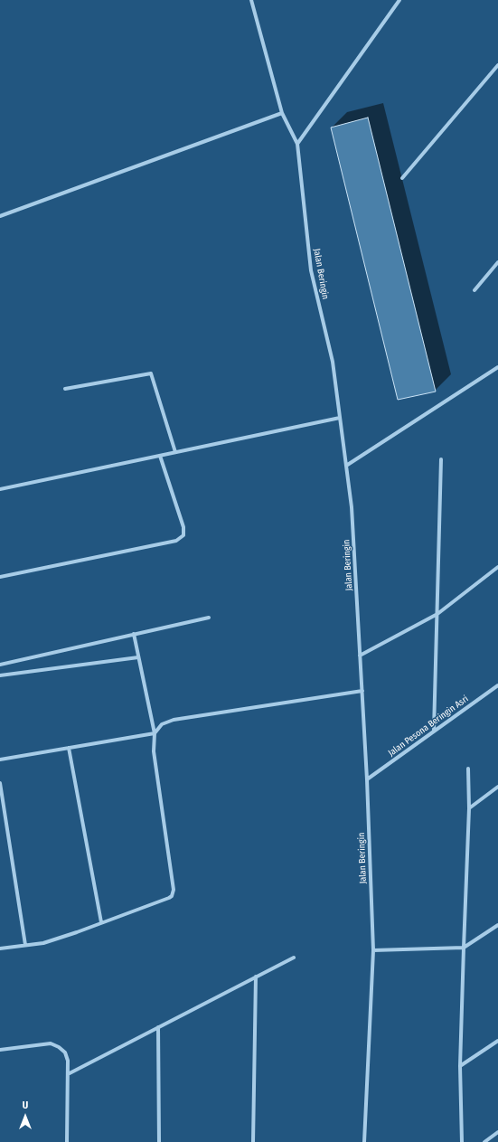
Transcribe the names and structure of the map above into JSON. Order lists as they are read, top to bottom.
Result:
{
  "streets": {
    "street": ["Jalan Beringin", "Jalan Pesona Beringin Asri"]
  },
  "crossings": [
    ["Jalan Beringin", "Jalan Pesona Beringin Asri"]
  ],
  "north": "top"
}
